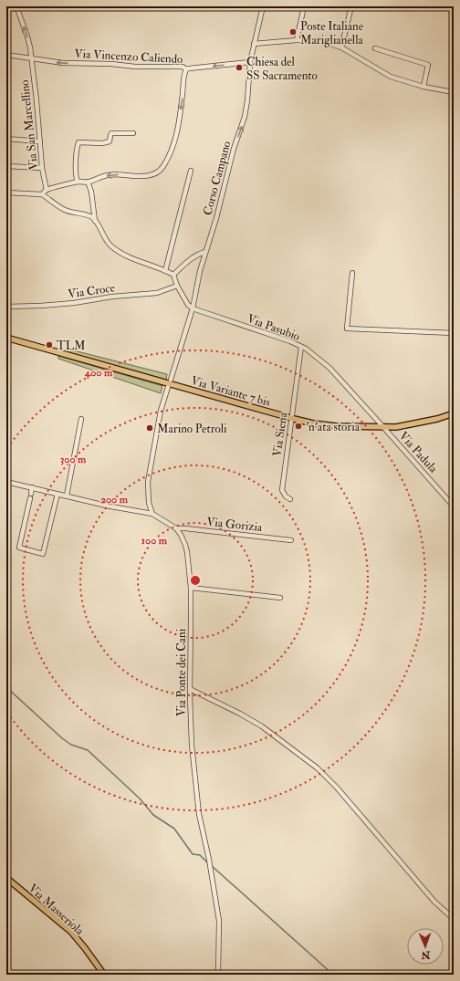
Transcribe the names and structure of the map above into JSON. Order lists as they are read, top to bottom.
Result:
{
  "streets": {
    "main road": ["Via Variante 7 bis", "Via Masseriola"],
    "street": [
      "Via Vincenzo Caliendo",
      "Via San Marcellino",
      "Corso Campano",
      "Via Croce",
      "Via Pasubio",
      "Via Siena",
      "Via Padula",
      "Via Gorizia",
      "Via Ponte dei Cani"
    ]
  },
  "crossings": [
    ["Via Vincenzo Caliendo", "Via San Marcellino"],
    ["Via Vincenzo Caliendo", "Corso Campano"],
    ["Corso Campano", "Via Pasubio"],
    ["Via Pasubio", "Via Variante 7 bis"],
    ["Via Pasubio", "Via Siena"],
    ["Via Pasubio", "Via Padula"],
    ["Via Variante 7 bis", "Via Siena"],
    ["Via Variante 7 bis", "Via Padula"],
    ["Via Gorizia", "Via Ponte dei Cani"]
  ],
  "one_way": ["Via Vincenzo Caliendo"],
  "places": [
    "Poste Italiane Mariglianella",
    "Chiesa del SS Sacramento",
    "TLM",
    "'n'ata storia",
    "Marino Petroli"
  ],
  "north": "bottom",
  "rings": [
    "400 m",
    "300 m",
    "200 m",
    "100 m"
  ]
}
